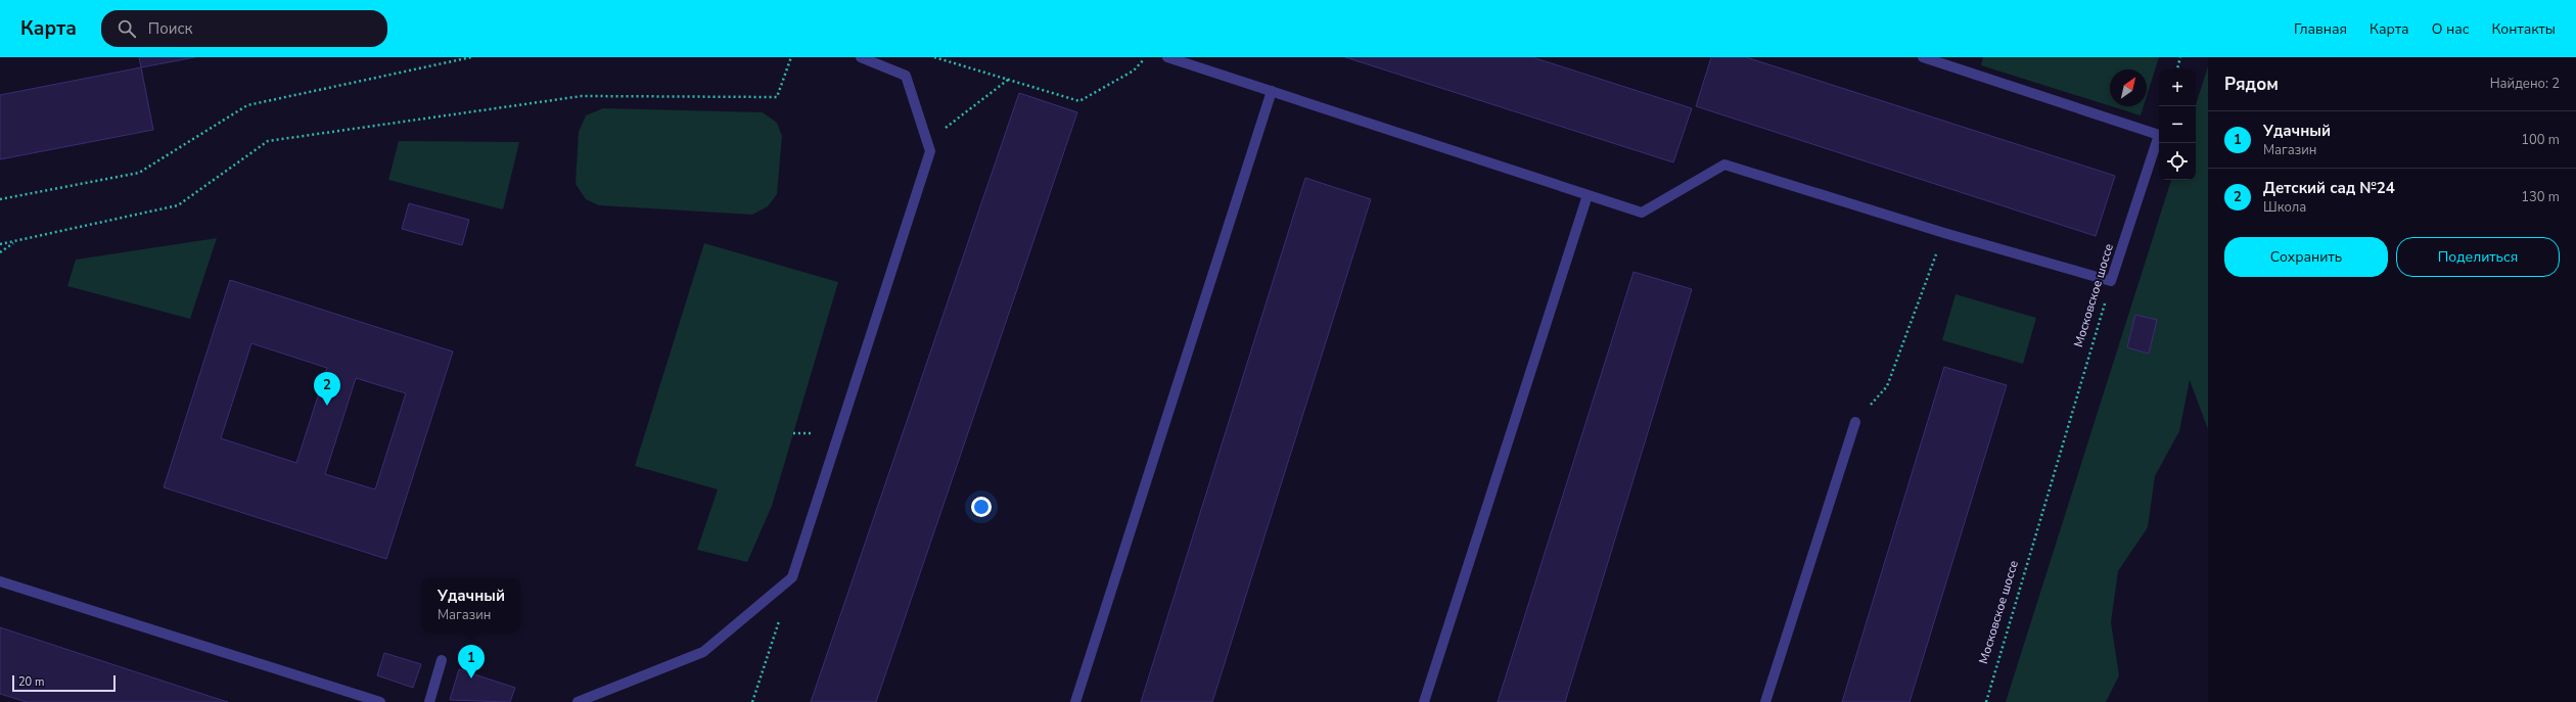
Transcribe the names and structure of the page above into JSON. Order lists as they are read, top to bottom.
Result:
{
  "streets": {
    "street": ["Московское шоссе"]
  },
  "scale_bar": "20 m",
  "north": "top right",
  "page": {
    "header": "Карта",
    "search": "Поиск",
    "nav": [
      "Главная",
      "Карта",
      "О нас",
      "Контакты"
    ],
    "heading": ["Рядом", "Найдено: 2"],
    "map_buttons": ["+", "−"],
    "list": [
      {
        "mark": "1",
        "name": "Удачный",
        "note": "Магазин",
        "value": "100 m"
      },
      {
        "mark": "2",
        "name": "Детский сад №24",
        "note": "Школа",
        "value": "130 m"
      }
    ],
    "buttons": ["Сохранить", "Поделиться"],
    "pins": ["2", "1"],
    "popup": ["Удачный", "Магазин"],
    "scale": "20 m"
  }
}
